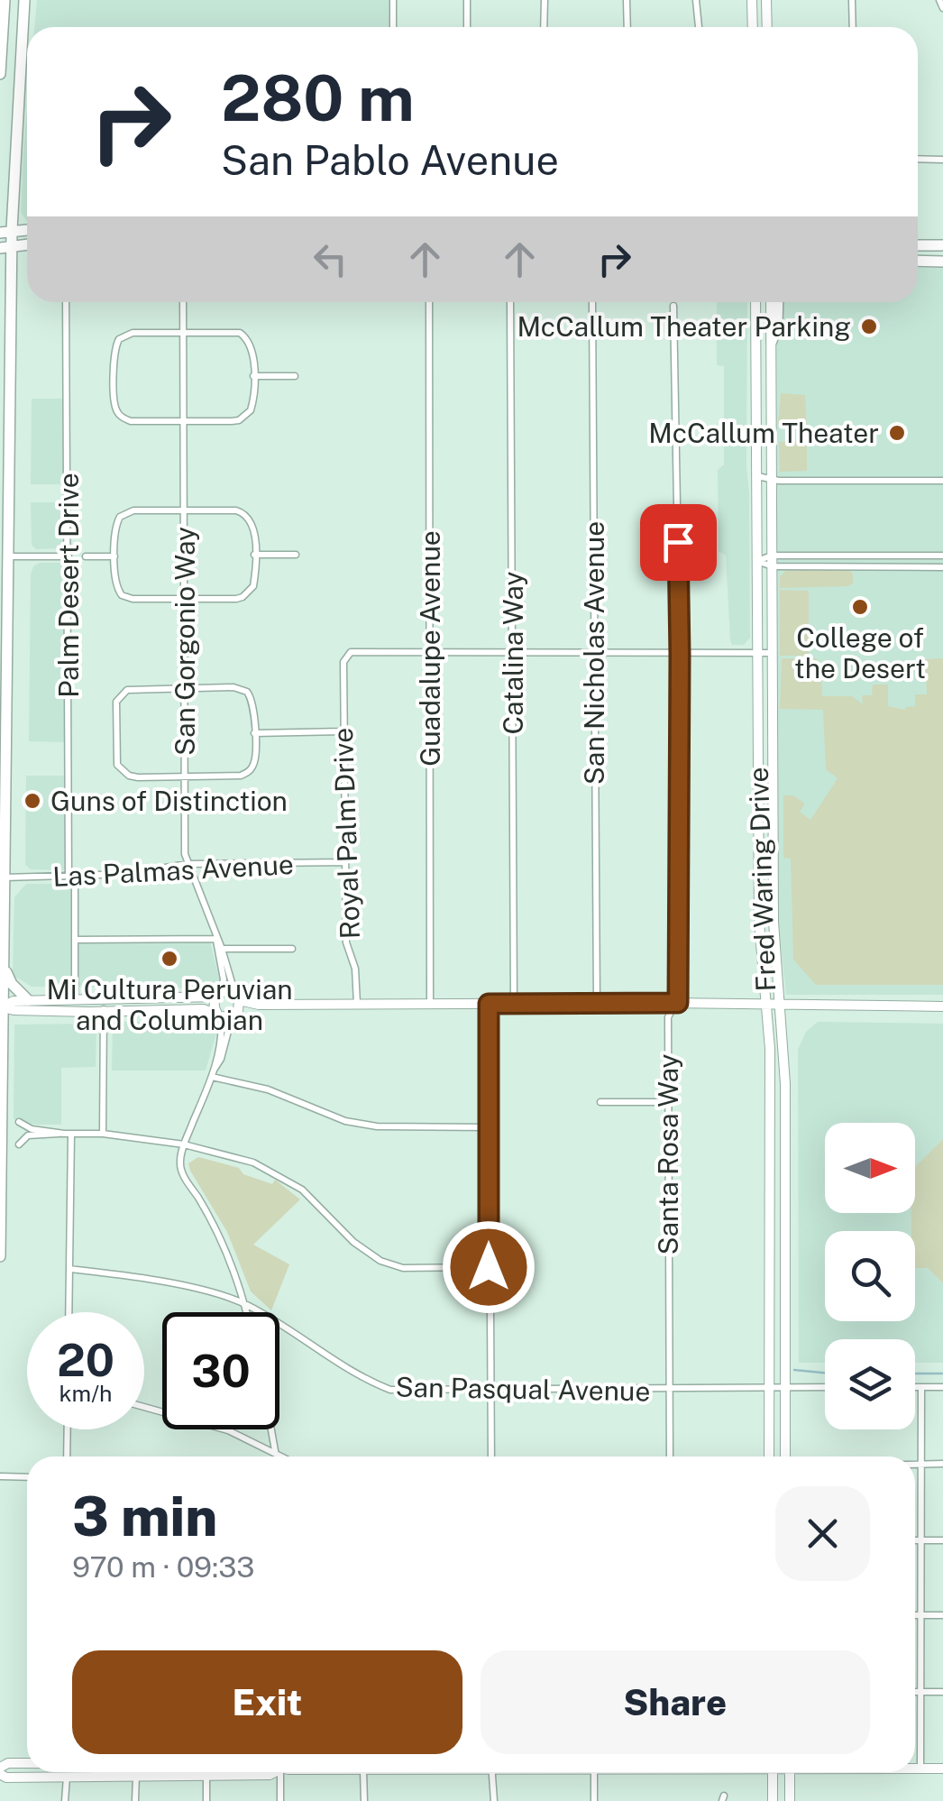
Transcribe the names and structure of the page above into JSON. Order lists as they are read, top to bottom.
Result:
{
  "streets": {
    "main road": ["Fred Waring Drive"],
    "street": [
      "Palm Desert Drive",
      "San Gorgonio Way",
      "Guadalupe Avenue",
      "Catalina Way",
      "San Nicholas Avenue",
      "Royal Palm Drive",
      "Las Palmas Avenue",
      "Santa Rosa Way",
      "San Pasqual Avenue"
    ]
  },
  "crossings": [
    ["Palm Desert Drive", "Las Palmas Avenue"],
    ["San Gorgonio Way", "Las Palmas Avenue"],
    ["Guadalupe Avenue", "Royal Palm Drive"],
    ["Royal Palm Drive", "Las Palmas Avenue"],
    ["Fred Waring Drive", "San Pasqual Avenue"],
    ["Santa Rosa Way", "San Pasqual Avenue"]
  ],
  "places": [
    "McCallum Theater Parking",
    "McCallum Theater",
    "College of the Desert",
    "Guns of Distinction",
    "Mi Cultura Peruvian and Columbian"
  ],
  "north": "right",
  "page": {
    "turn": ["280 m", "San Pablo Avenue"],
    "speed": "20 km/h",
    "limit": "30",
    "heading": ["3 min", "970 m · 09:33"],
    "buttons": ["Exit", "Share"]
  }
}
